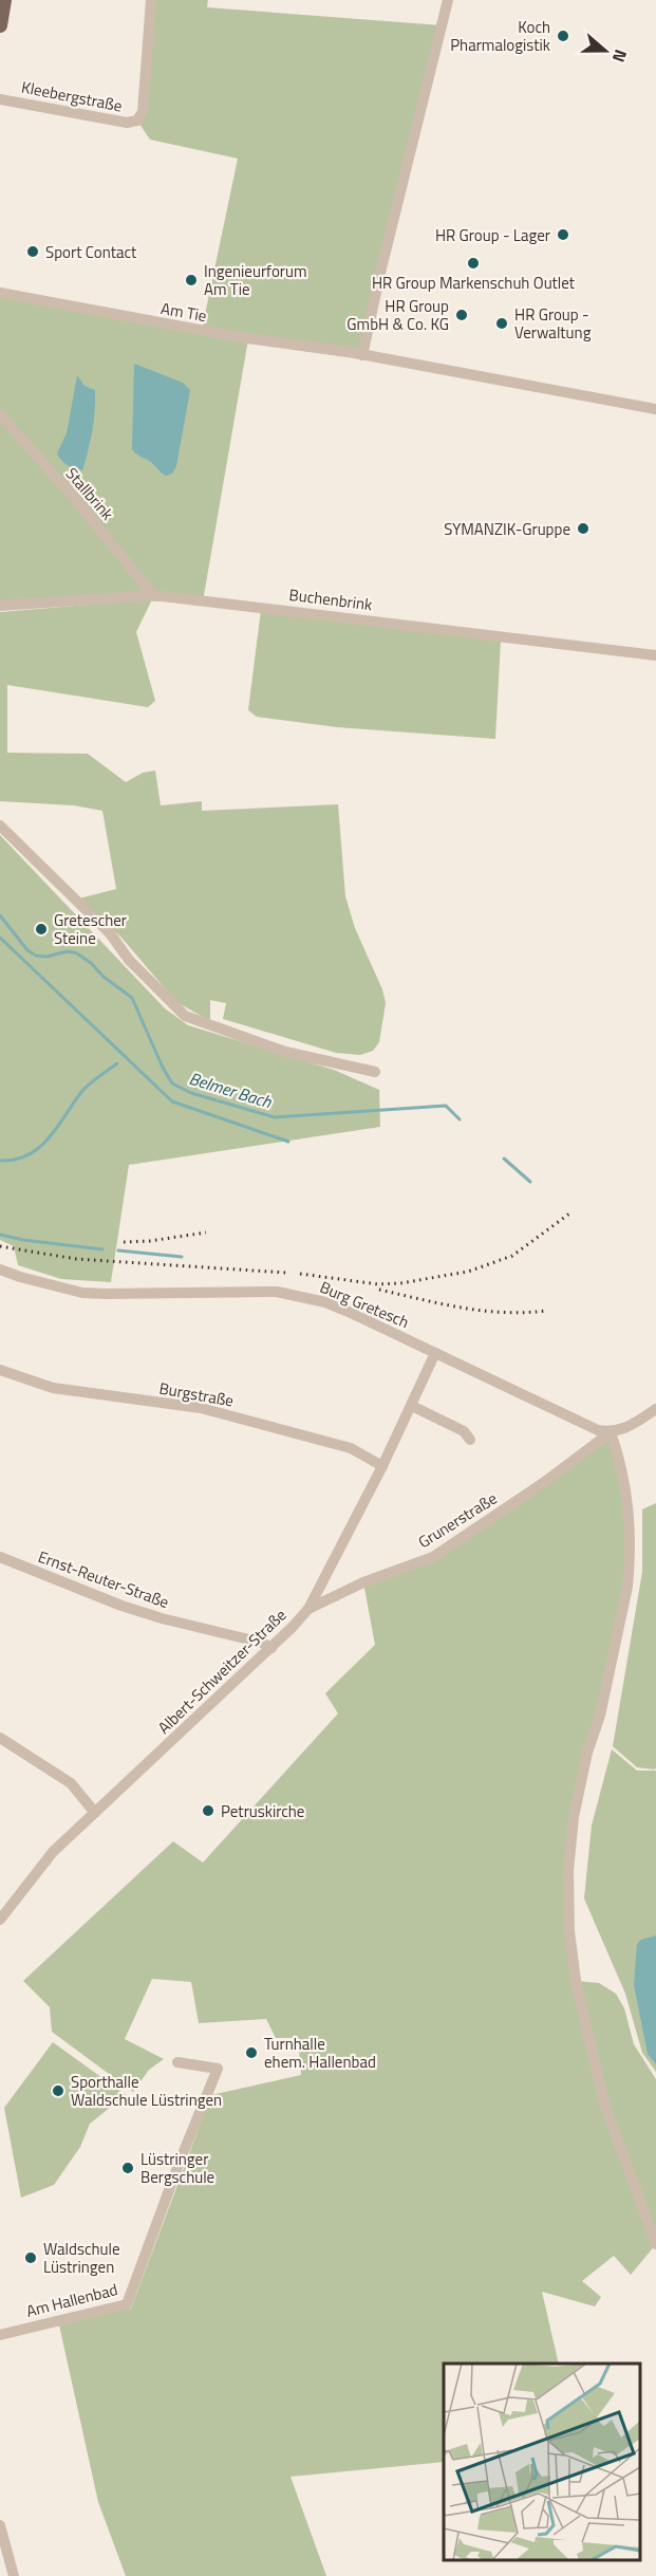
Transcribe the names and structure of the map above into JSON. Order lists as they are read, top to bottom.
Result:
{
  "streets": {
    "street": [
      "Kleebergstraße",
      "Am Tie",
      "Stallbrink",
      "Buchenbrink",
      "Burg Gretesch",
      "Burgstraße",
      "Grunerstraße",
      "Ernst-Reuter-Straße",
      "Albert-Schweitzer-Straße",
      "Am Hallenbad"
    ]
  },
  "crossings": [
    ["Stallbrink", "Buchenbrink"],
    ["Burg Gretesch", "Grunerstraße"],
    ["Burg Gretesch", "Albert-Schweitzer-Straße"],
    ["Burgstraße", "Albert-Schweitzer-Straße"],
    ["Grunerstraße", "Albert-Schweitzer-Straße"],
    ["Ernst-Reuter-Straße", "Albert-Schweitzer-Straße"]
  ],
  "water": ["Belmer Bach"],
  "places": [
    "Koch Pharmalogistik",
    "HR Group - Lager",
    "Sport Contact",
    "HR Group Markenschuh Outlet",
    "Ingenieurforum Am Tie",
    "HR Group GmbH & Co. KG",
    "HR Group - Verwaltung",
    "SYMANZIK-Gruppe",
    "Gretescher Steine",
    "Petruskirche",
    "Turnhalle ehem. Hallenbad",
    "Sporthalle Waldschule Lüstringen",
    "Lüstringer Bergschule",
    "Waldschule Lüstringen"
  ],
  "north": "right"
}
